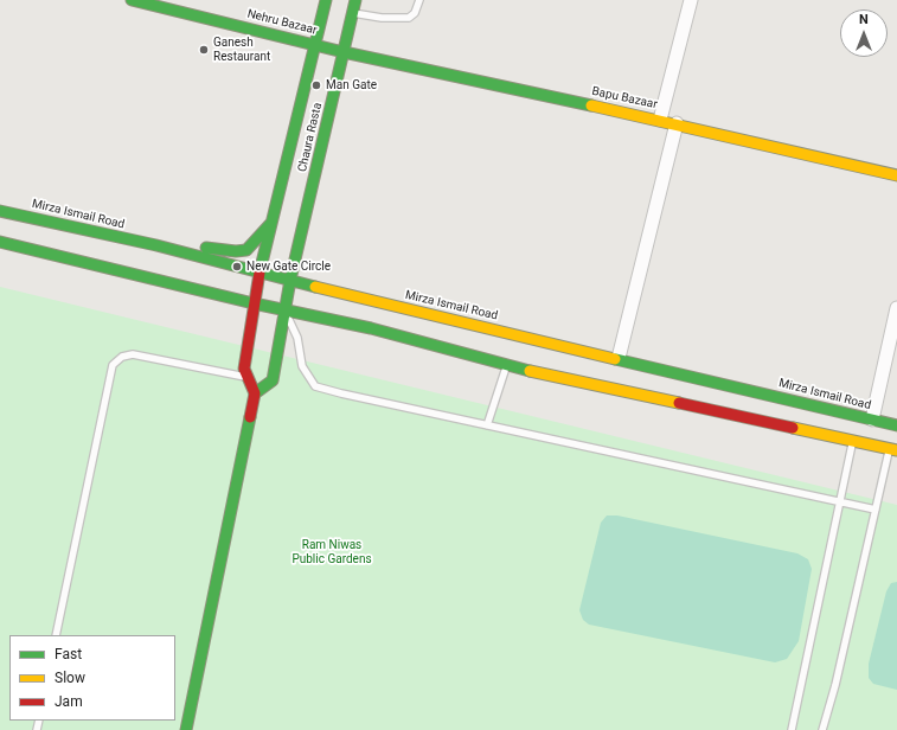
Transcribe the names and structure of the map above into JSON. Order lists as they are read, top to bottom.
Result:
{
  "streets": {
    "main road": [
      "Nehru Bazaar",
      "Bapu Bazaar",
      "Chaura Rasta",
      "Mirza Ismail Road"
    ]
  },
  "crossings": [
    ["Nehru Bazaar", "Bapu Bazaar"],
    ["Nehru Bazaar", "Chaura Rasta"],
    ["Bapu Bazaar", "Chaura Rasta"],
    ["Chaura Rasta", "Mirza Ismail Road"]
  ],
  "parks": ["Ram Niwas Public Gardens"],
  "places": ["Ganesh Restaurant", "Man Gate", "New Gate Circle"],
  "legend": ["Fast", "Slow", "Jam"],
  "north": "top"
}
